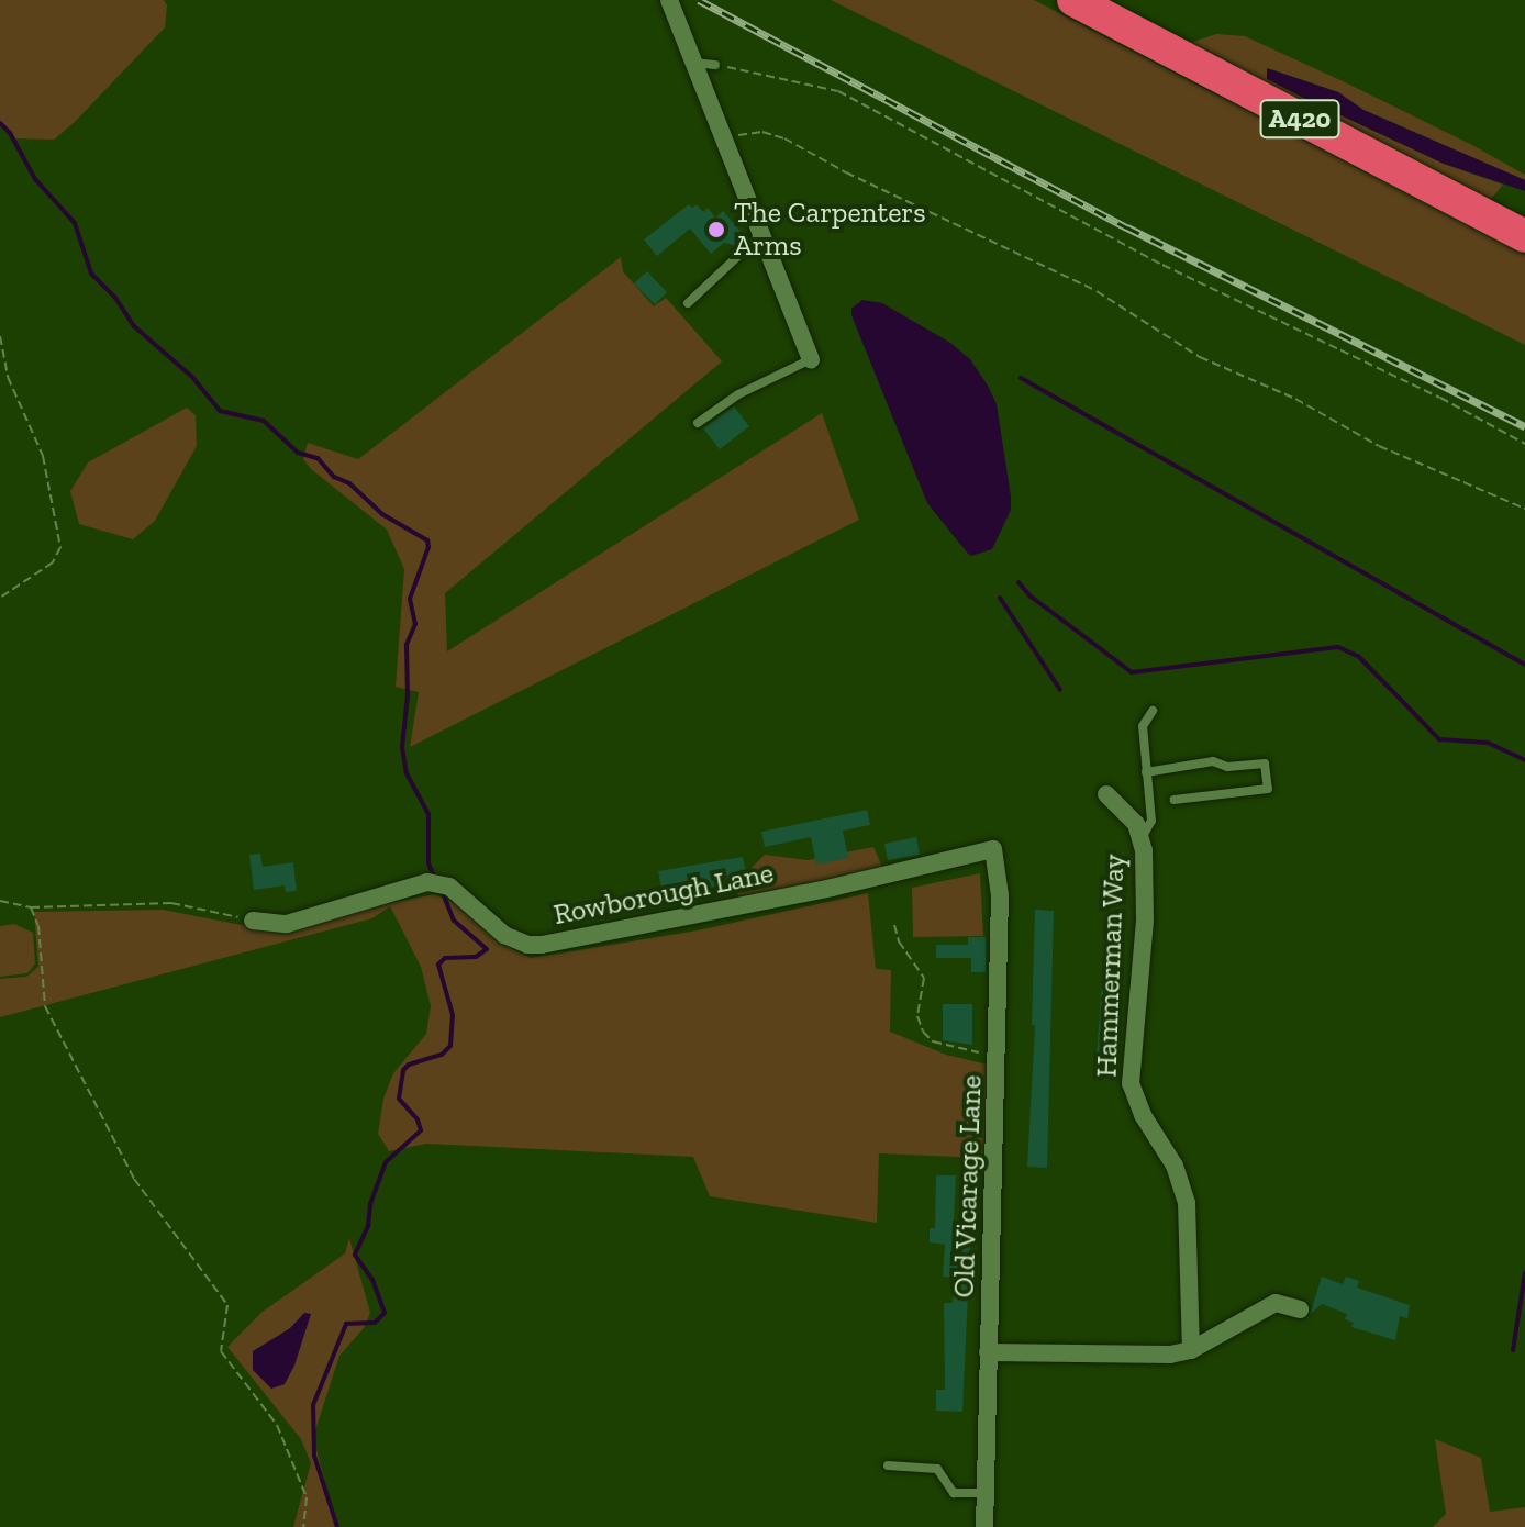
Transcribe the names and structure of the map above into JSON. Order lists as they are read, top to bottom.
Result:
{
  "streets": {
    "highway": ["A420"],
    "street": ["Rowborough Lane", "Hammerman Way", "Old Vicarage Lane"]
  },
  "crossings": [
    ["Rowborough Lane", "Old Vicarage Lane"]
  ],
  "places": ["The Carpenters Arms"]
}
